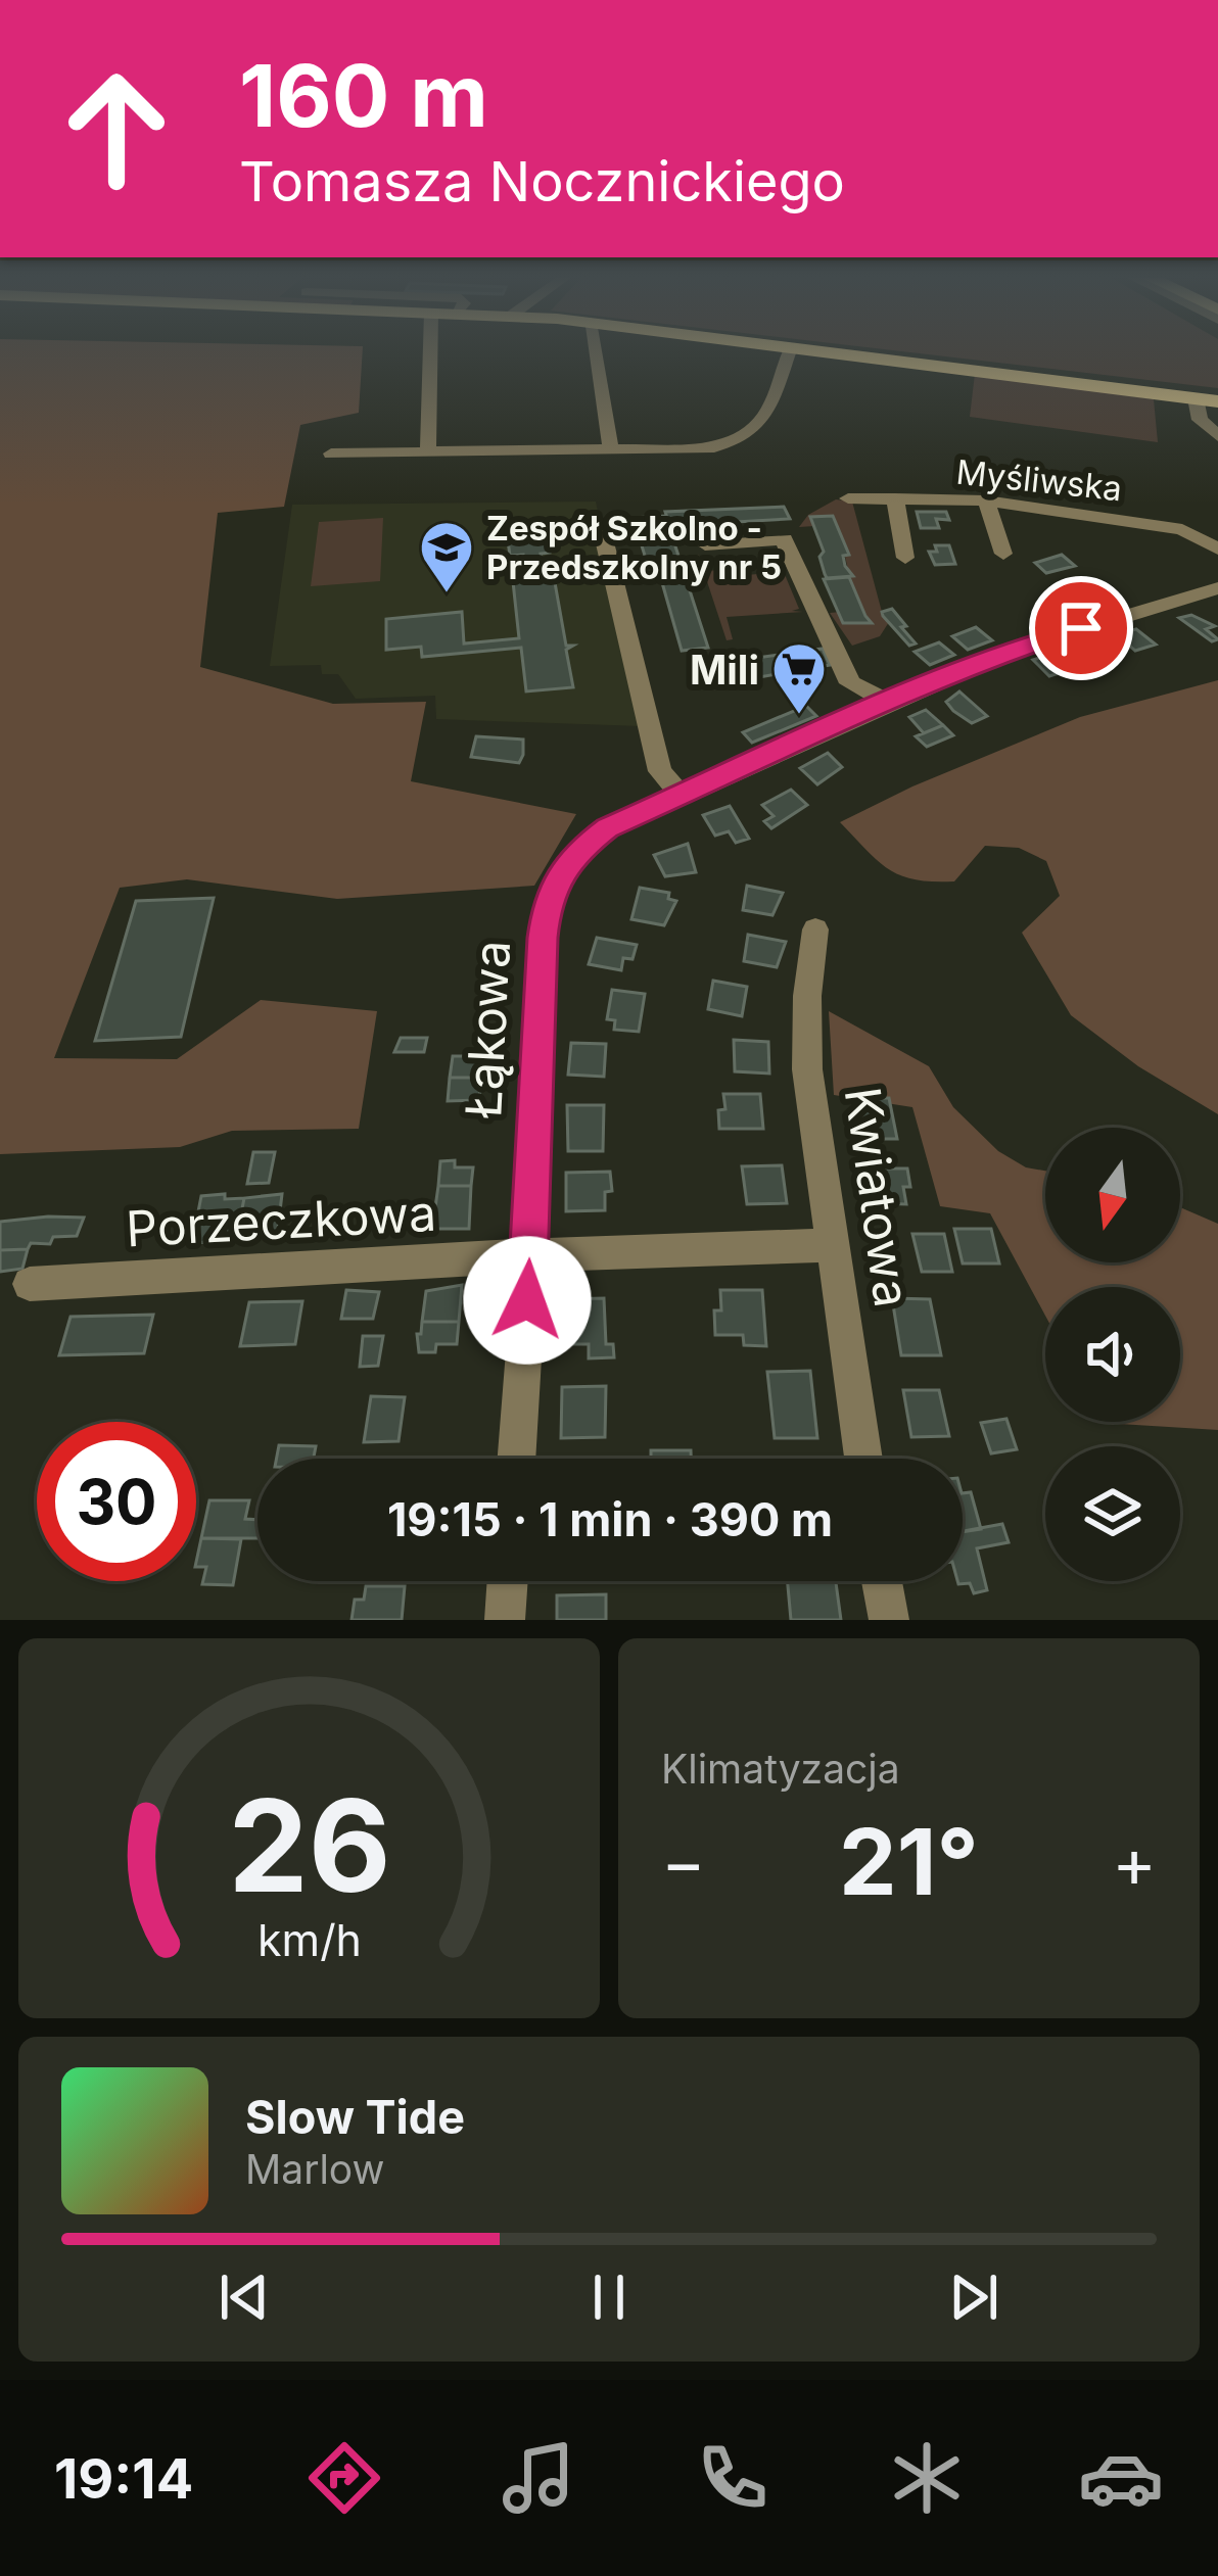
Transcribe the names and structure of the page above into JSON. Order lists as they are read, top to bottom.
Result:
{
  "streets": {
    "street": [
      "Myśliwska",
      "Łąkowa",
      "Kwiatowa",
      "Porzeczkowa"
    ]
  },
  "crossings": [
    ["Łąkowa", "Porzeczkowa"],
    ["Kwiatowa", "Porzeczkowa"]
  ],
  "places": {
    "school or university": ["Zespół Szkolno - Przedszkolny nr 5"],
    "supermarket": ["Mili"]
  },
  "north": "bottom",
  "page": {
    "turn": ["160 m", "Tomasza Nocznickiego"],
    "limit": "30",
    "trip": "19:15 · 1 min · 390 m",
    "tile": "Klimatyzacja",
    "heat": ["−", "21°", "+"],
    "song": ["Slow Tide", "Marlow"],
    "tabs": "19:14",
    "gauge": ["26", "km/h"]
  }
}
